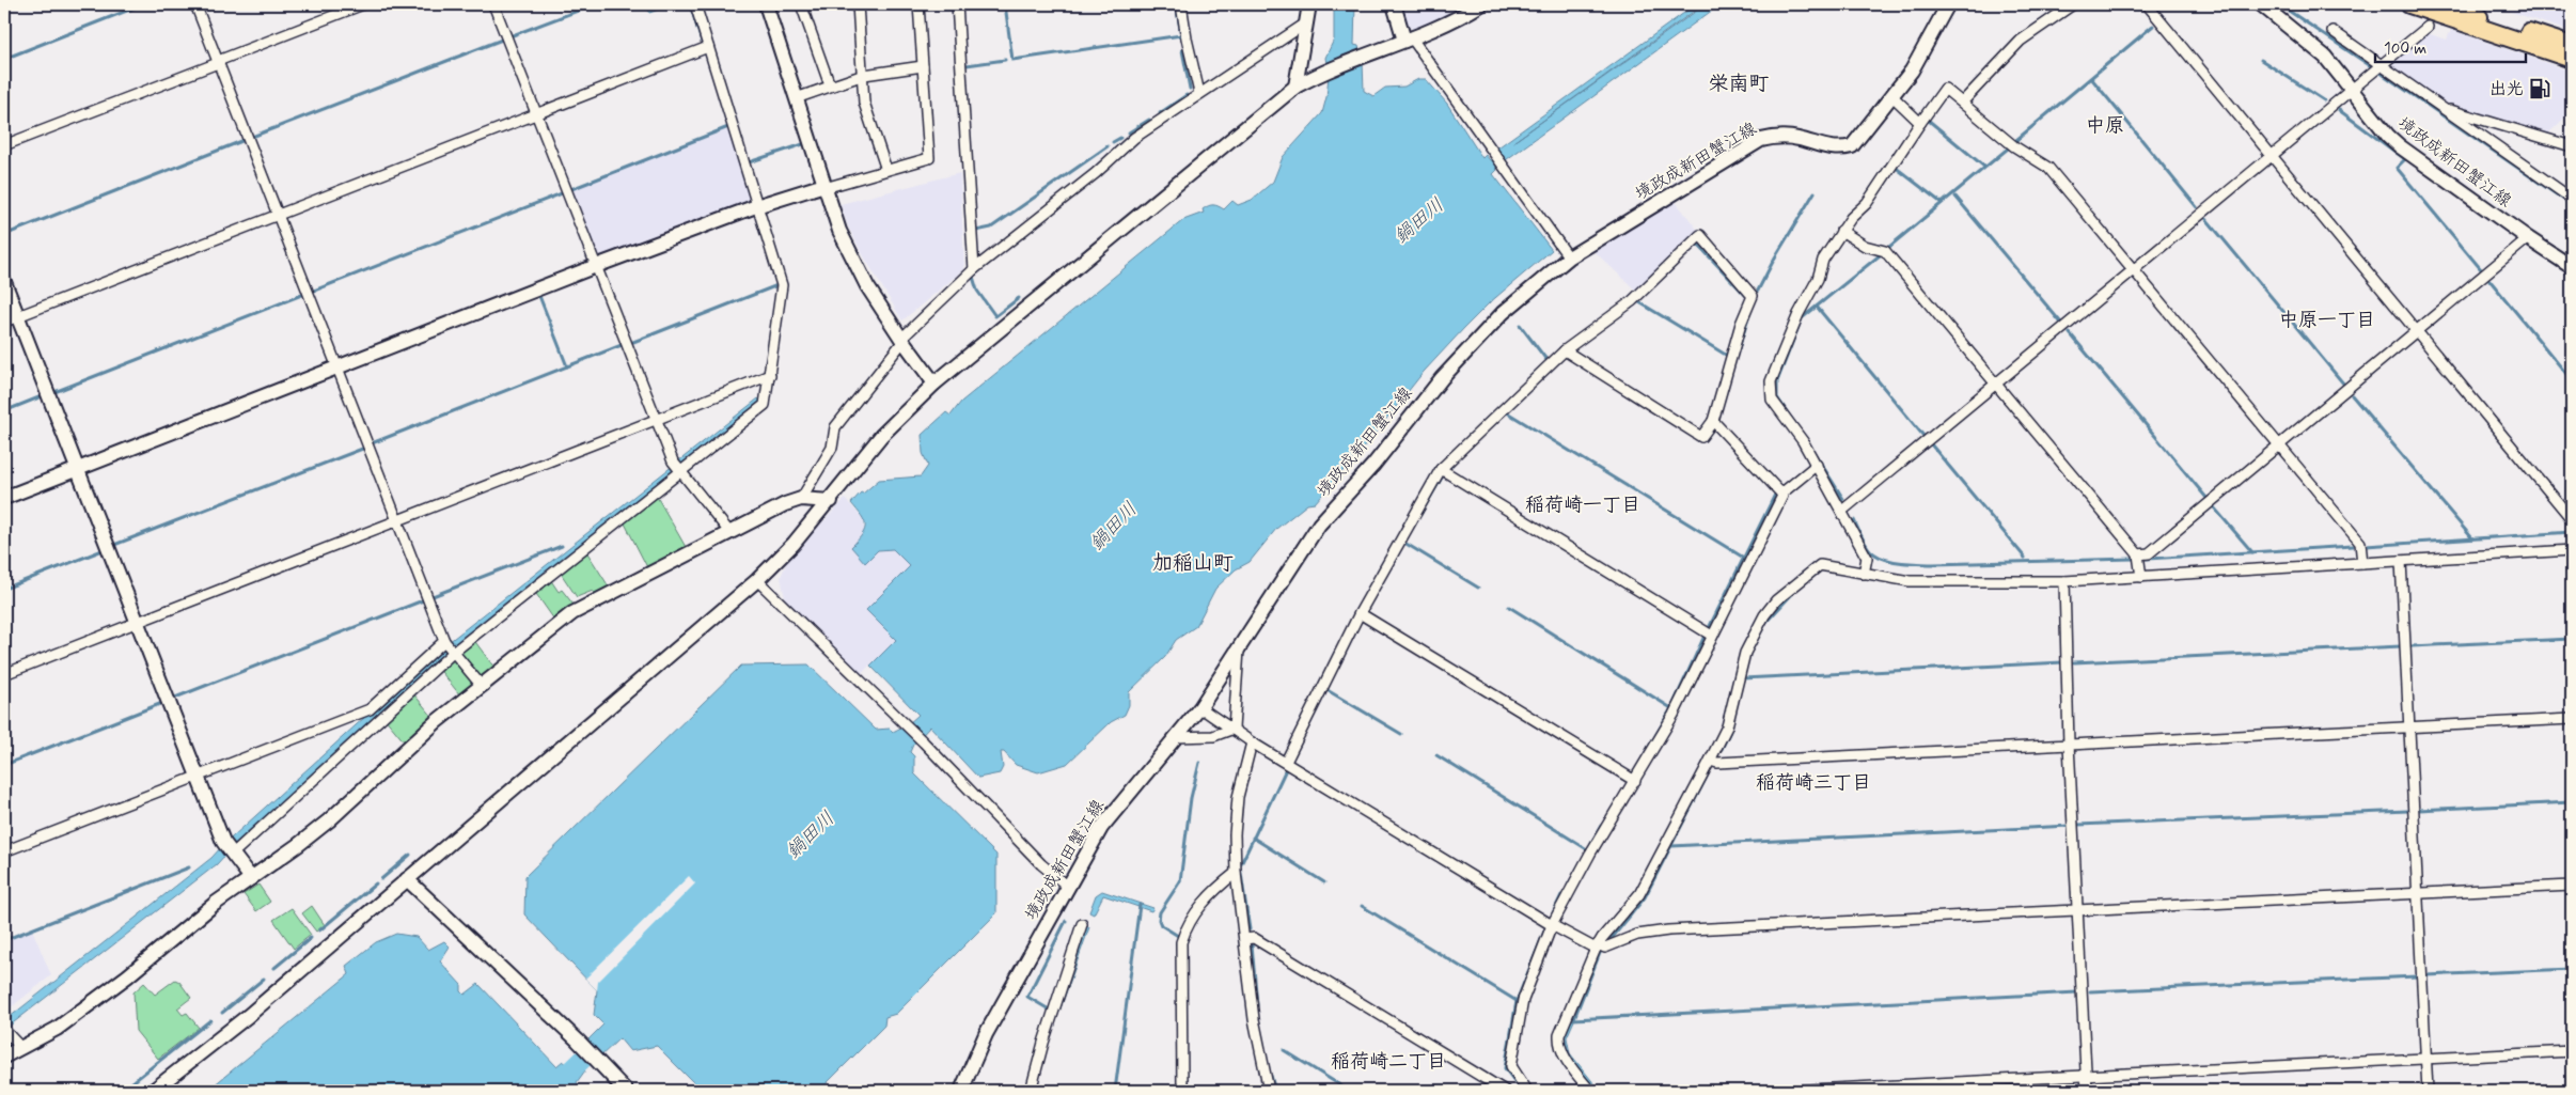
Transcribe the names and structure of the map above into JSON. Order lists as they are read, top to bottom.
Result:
{
  "streets": {
    "street": ["境政成新田蟹江線"]
  },
  "districts": [
    "栄南町",
    "中原",
    "中原一丁目",
    "稲荷崎一丁目",
    "加稲山町",
    "稲荷崎三丁目",
    "稲荷崎二丁目"
  ],
  "water": ["鍋田川"],
  "places": {
    "fuel station": ["出光"]
  },
  "scale_bar": "100 m"
}
